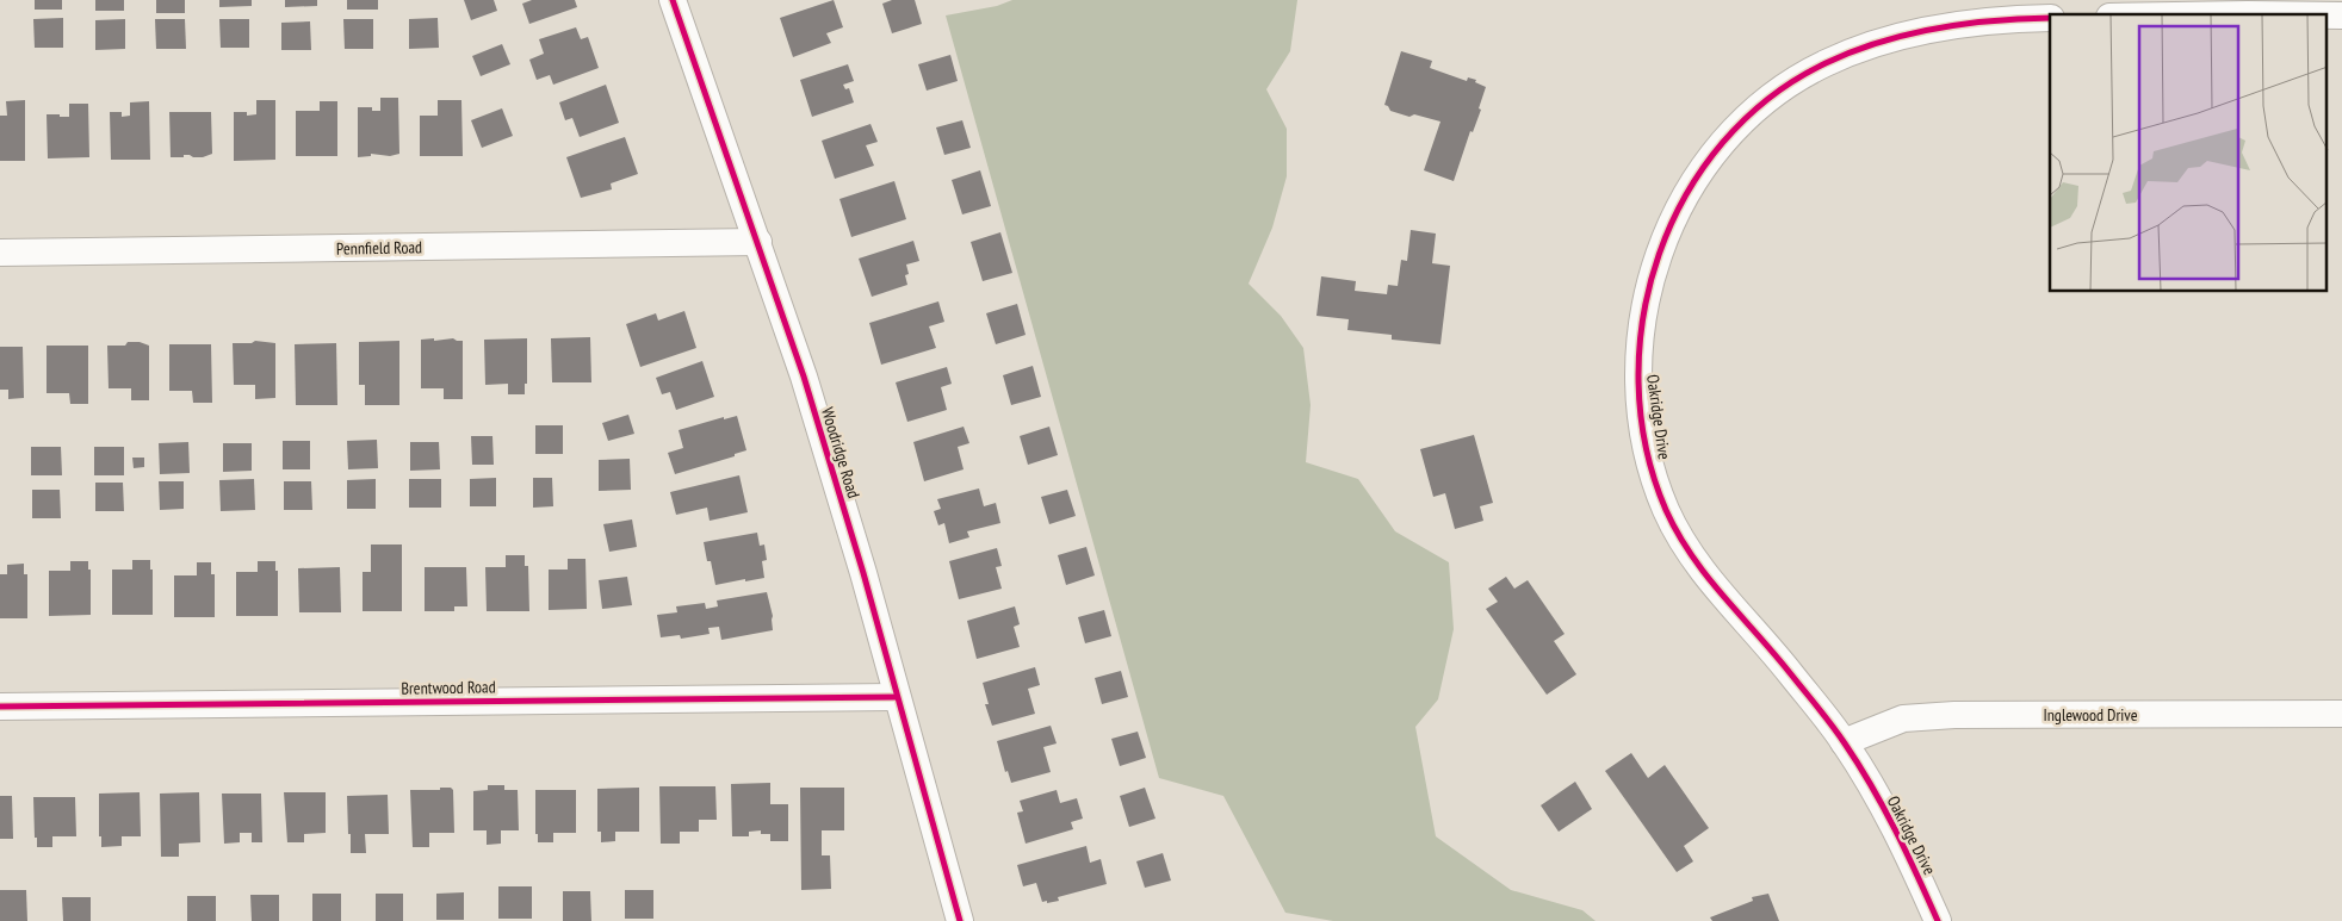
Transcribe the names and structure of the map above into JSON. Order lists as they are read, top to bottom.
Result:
{
  "streets": {
    "street": [
      "Pennfield Road",
      "Oakridge Drive",
      "Woodridge Road",
      "Brentwood Road",
      "Inglewood Drive"
    ]
  },
  "crossings": [
    ["Pennfield Road", "Woodridge Road"],
    ["Oakridge Drive", "Inglewood Drive"],
    ["Woodridge Road", "Brentwood Road"]
  ]
}
